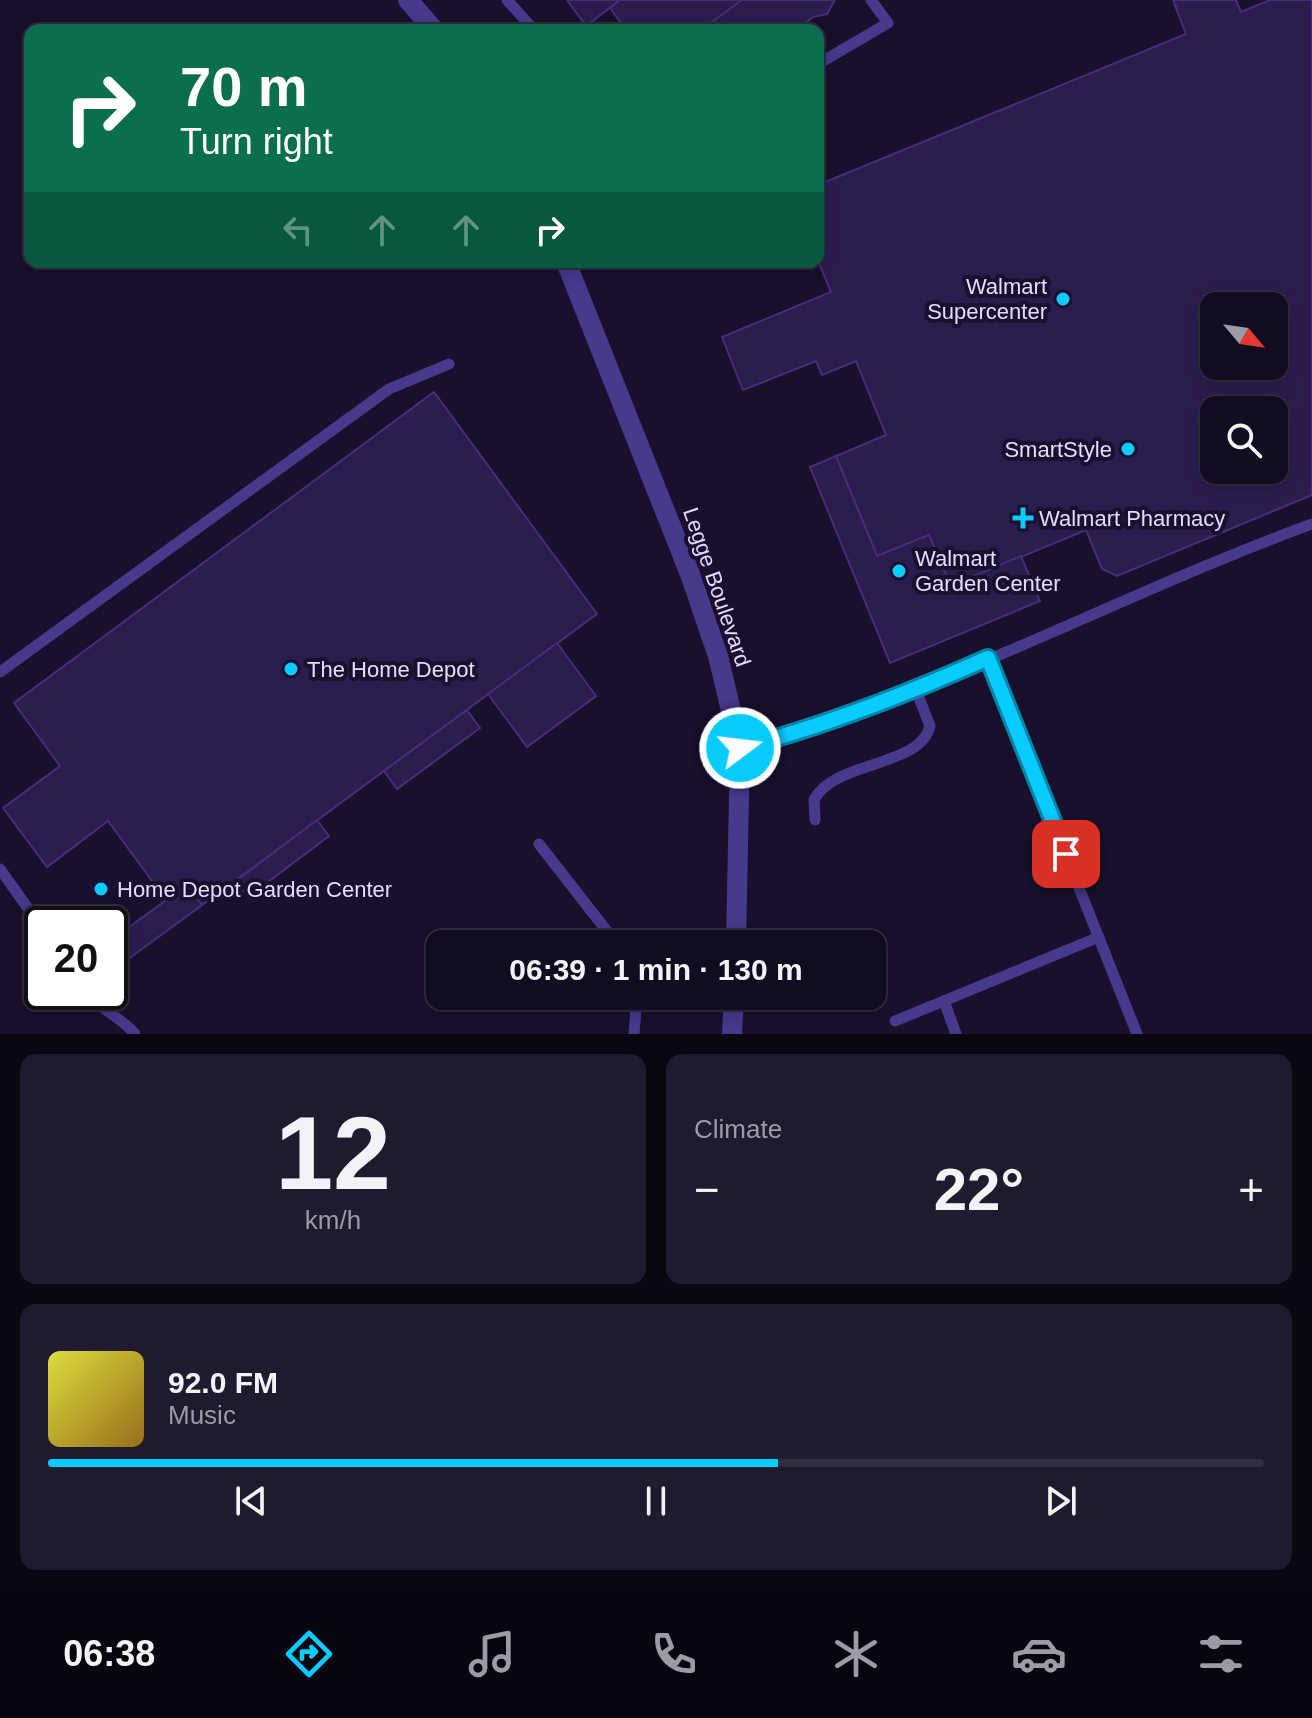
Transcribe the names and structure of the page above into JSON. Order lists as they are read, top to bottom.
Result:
{
  "streets": {
    "street": ["Legge Boulevard"]
  },
  "places": {
    "other": [
      "Walmart Supercenter",
      "SmartStyle",
      "Walmart Garden Center",
      "The Home Depot",
      "Home Depot Garden Center"
    ],
    "health": ["Walmart Pharmacy"]
  },
  "north": "bottom right",
  "page": {
    "turn": ["70 m", "Turn right"],
    "limit": "20",
    "trip": "06:39 · 1 min · 130 m",
    "tile": [
      ["12", "km/h"],
      "Climate"
    ],
    "heat": ["−", "22°", "+"],
    "song": ["92.0 FM", "Music"],
    "tabs": "06:38"
  }
}
